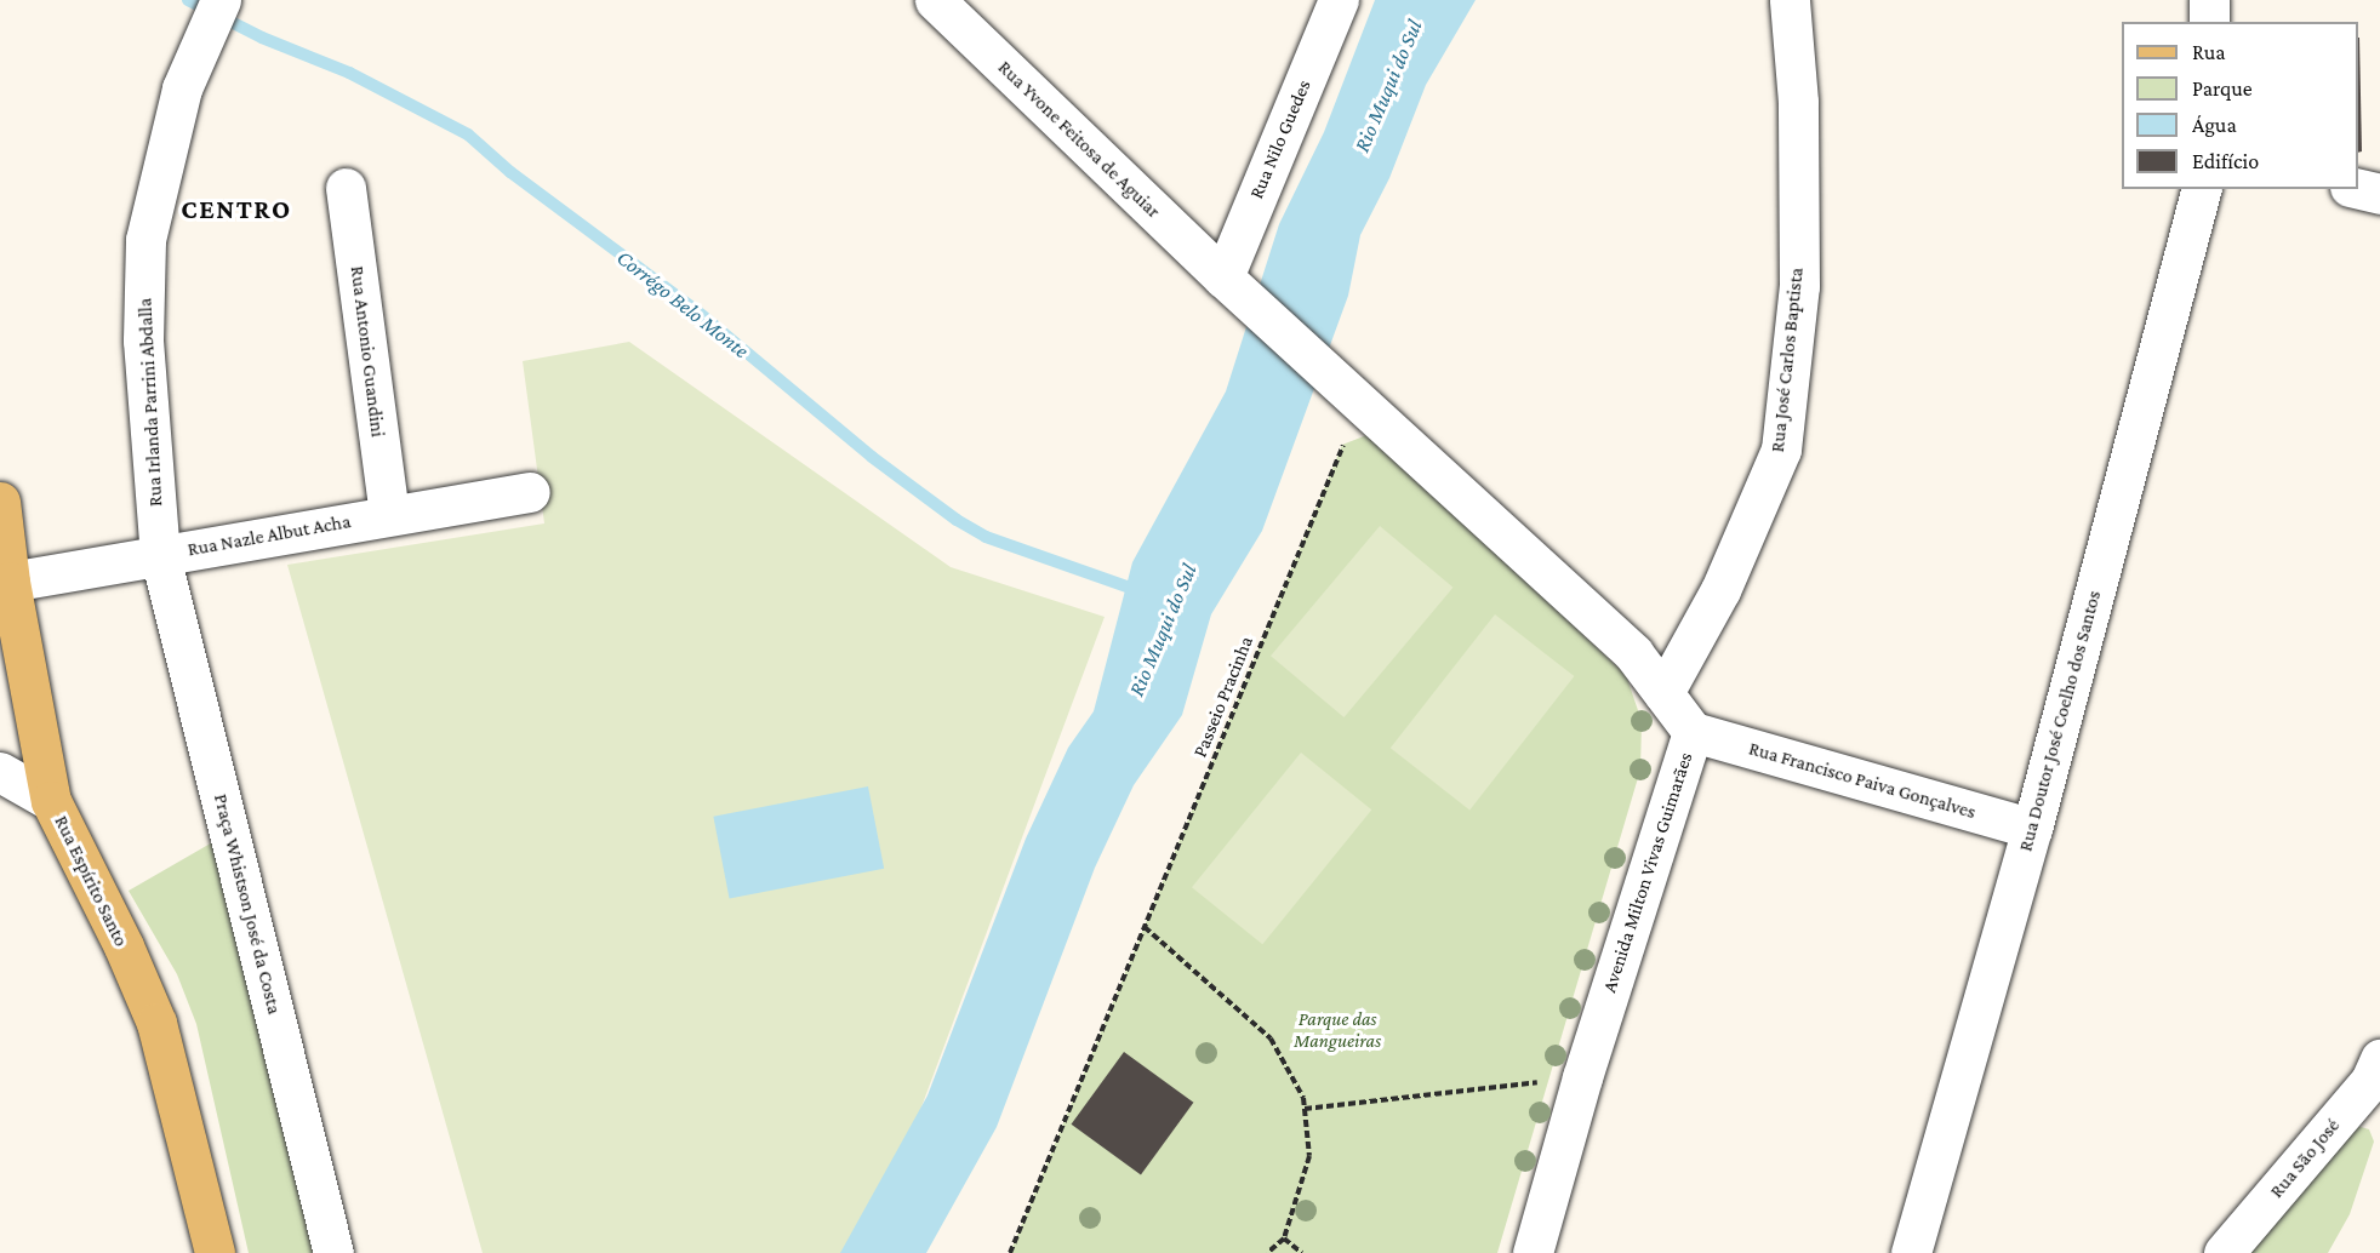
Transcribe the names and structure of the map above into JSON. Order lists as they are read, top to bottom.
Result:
{
  "streets": {
    "main road": ["Rua Espírito Santo"],
    "street": [
      "Rua Yvone Feitosa de Aguiar",
      "Rua Nilo Guedes",
      "Rua Antonio Guandini",
      "Rua José Carlos Baptista",
      "Rua Irlanda Parrini Abdalla",
      "Rua Nazle Albut Acha",
      "Rua Doutor José Coelho dos Santos",
      "Rua Francisco Paiva Gonçalves",
      "Avenida Milton Vivas Guimarães",
      "Praça Whistson José da Costa",
      "Rua São José"
    ],
    "path": ["Passeio Pracinha"]
  },
  "crossings": [
    ["Rua Yvone Feitosa de Aguiar", "Rua Nilo Guedes"],
    ["Rua Yvone Feitosa de Aguiar", "Avenida Milton Vivas Guimarães"],
    ["Rua Antonio Guandini", "Rua Nazle Albut Acha"],
    ["Rua José Carlos Baptista", "Avenida Milton Vivas Guimarães"],
    ["Rua Irlanda Parrini Abdalla", "Rua Nazle Albut Acha"],
    ["Rua Irlanda Parrini Abdalla", "Praça Whistson José da Costa"],
    ["Rua Nazle Albut Acha", "Rua Espírito Santo"],
    ["Rua Nazle Albut Acha", "Praça Whistson José da Costa"],
    ["Rua Doutor José Coelho dos Santos", "Rua Francisco Paiva Gonçalves"],
    ["Rua Francisco Paiva Gonçalves", "Avenida Milton Vivas Guimarães"]
  ],
  "districts": ["CENTRO"],
  "water": ["Rio Muqui do Sul", "Corrégo Belo Monte"],
  "parks": ["Parque das Mangueiras"],
  "legend": [
    "Rua",
    "Parque",
    "Água",
    "Edifício"
  ]
}
